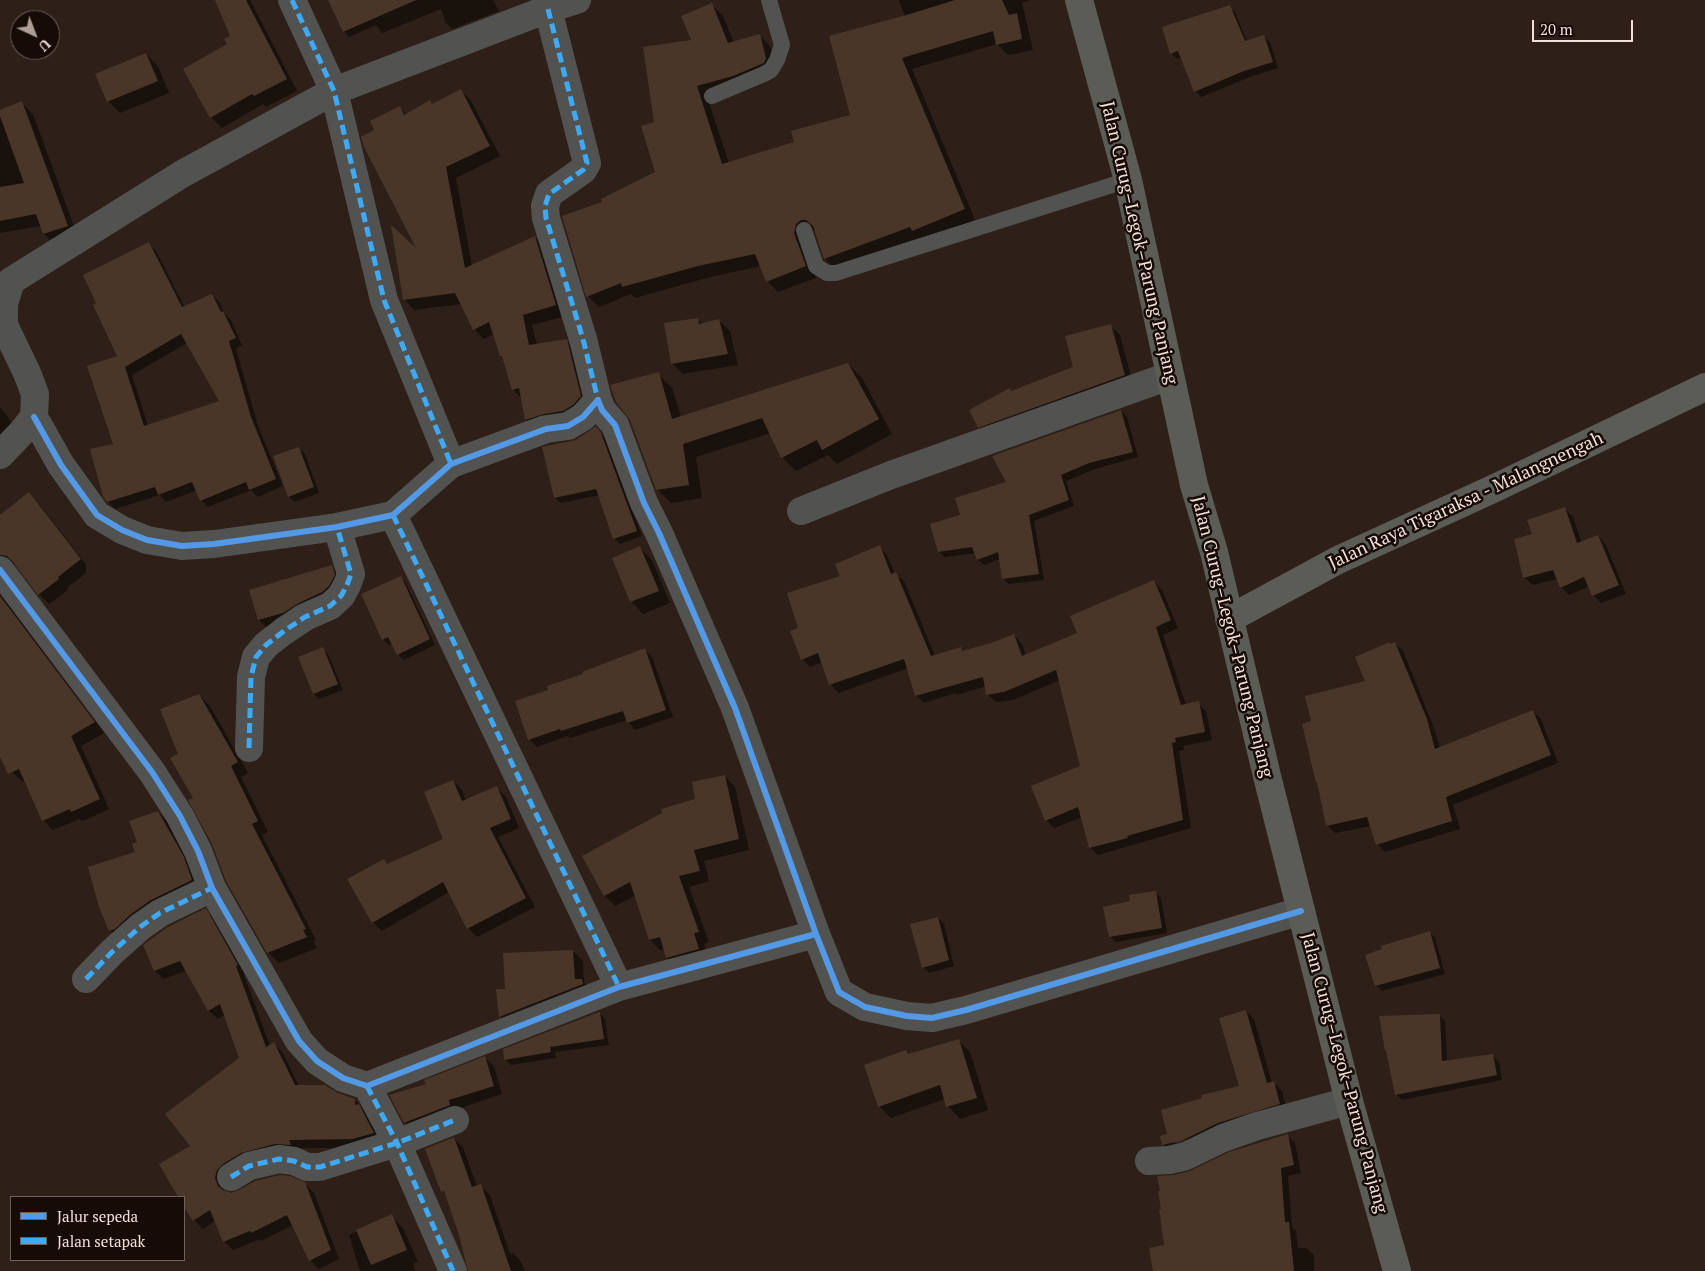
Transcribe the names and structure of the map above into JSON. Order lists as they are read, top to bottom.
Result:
{
  "streets": {
    "main road": ["Jalan Curug–Legok–Parung Panjang", "Jalan Raya Tigaraksa - Malangnengah"]
  },
  "crossings": [
    ["Jalan Curug–Legok–Parung Panjang", "Jalan Raya Tigaraksa - Malangnengah"]
  ],
  "legend": ["Jalur sepeda", "Jalan setapak"],
  "scale_bar": "20 m",
  "north": "bottom right"
}
